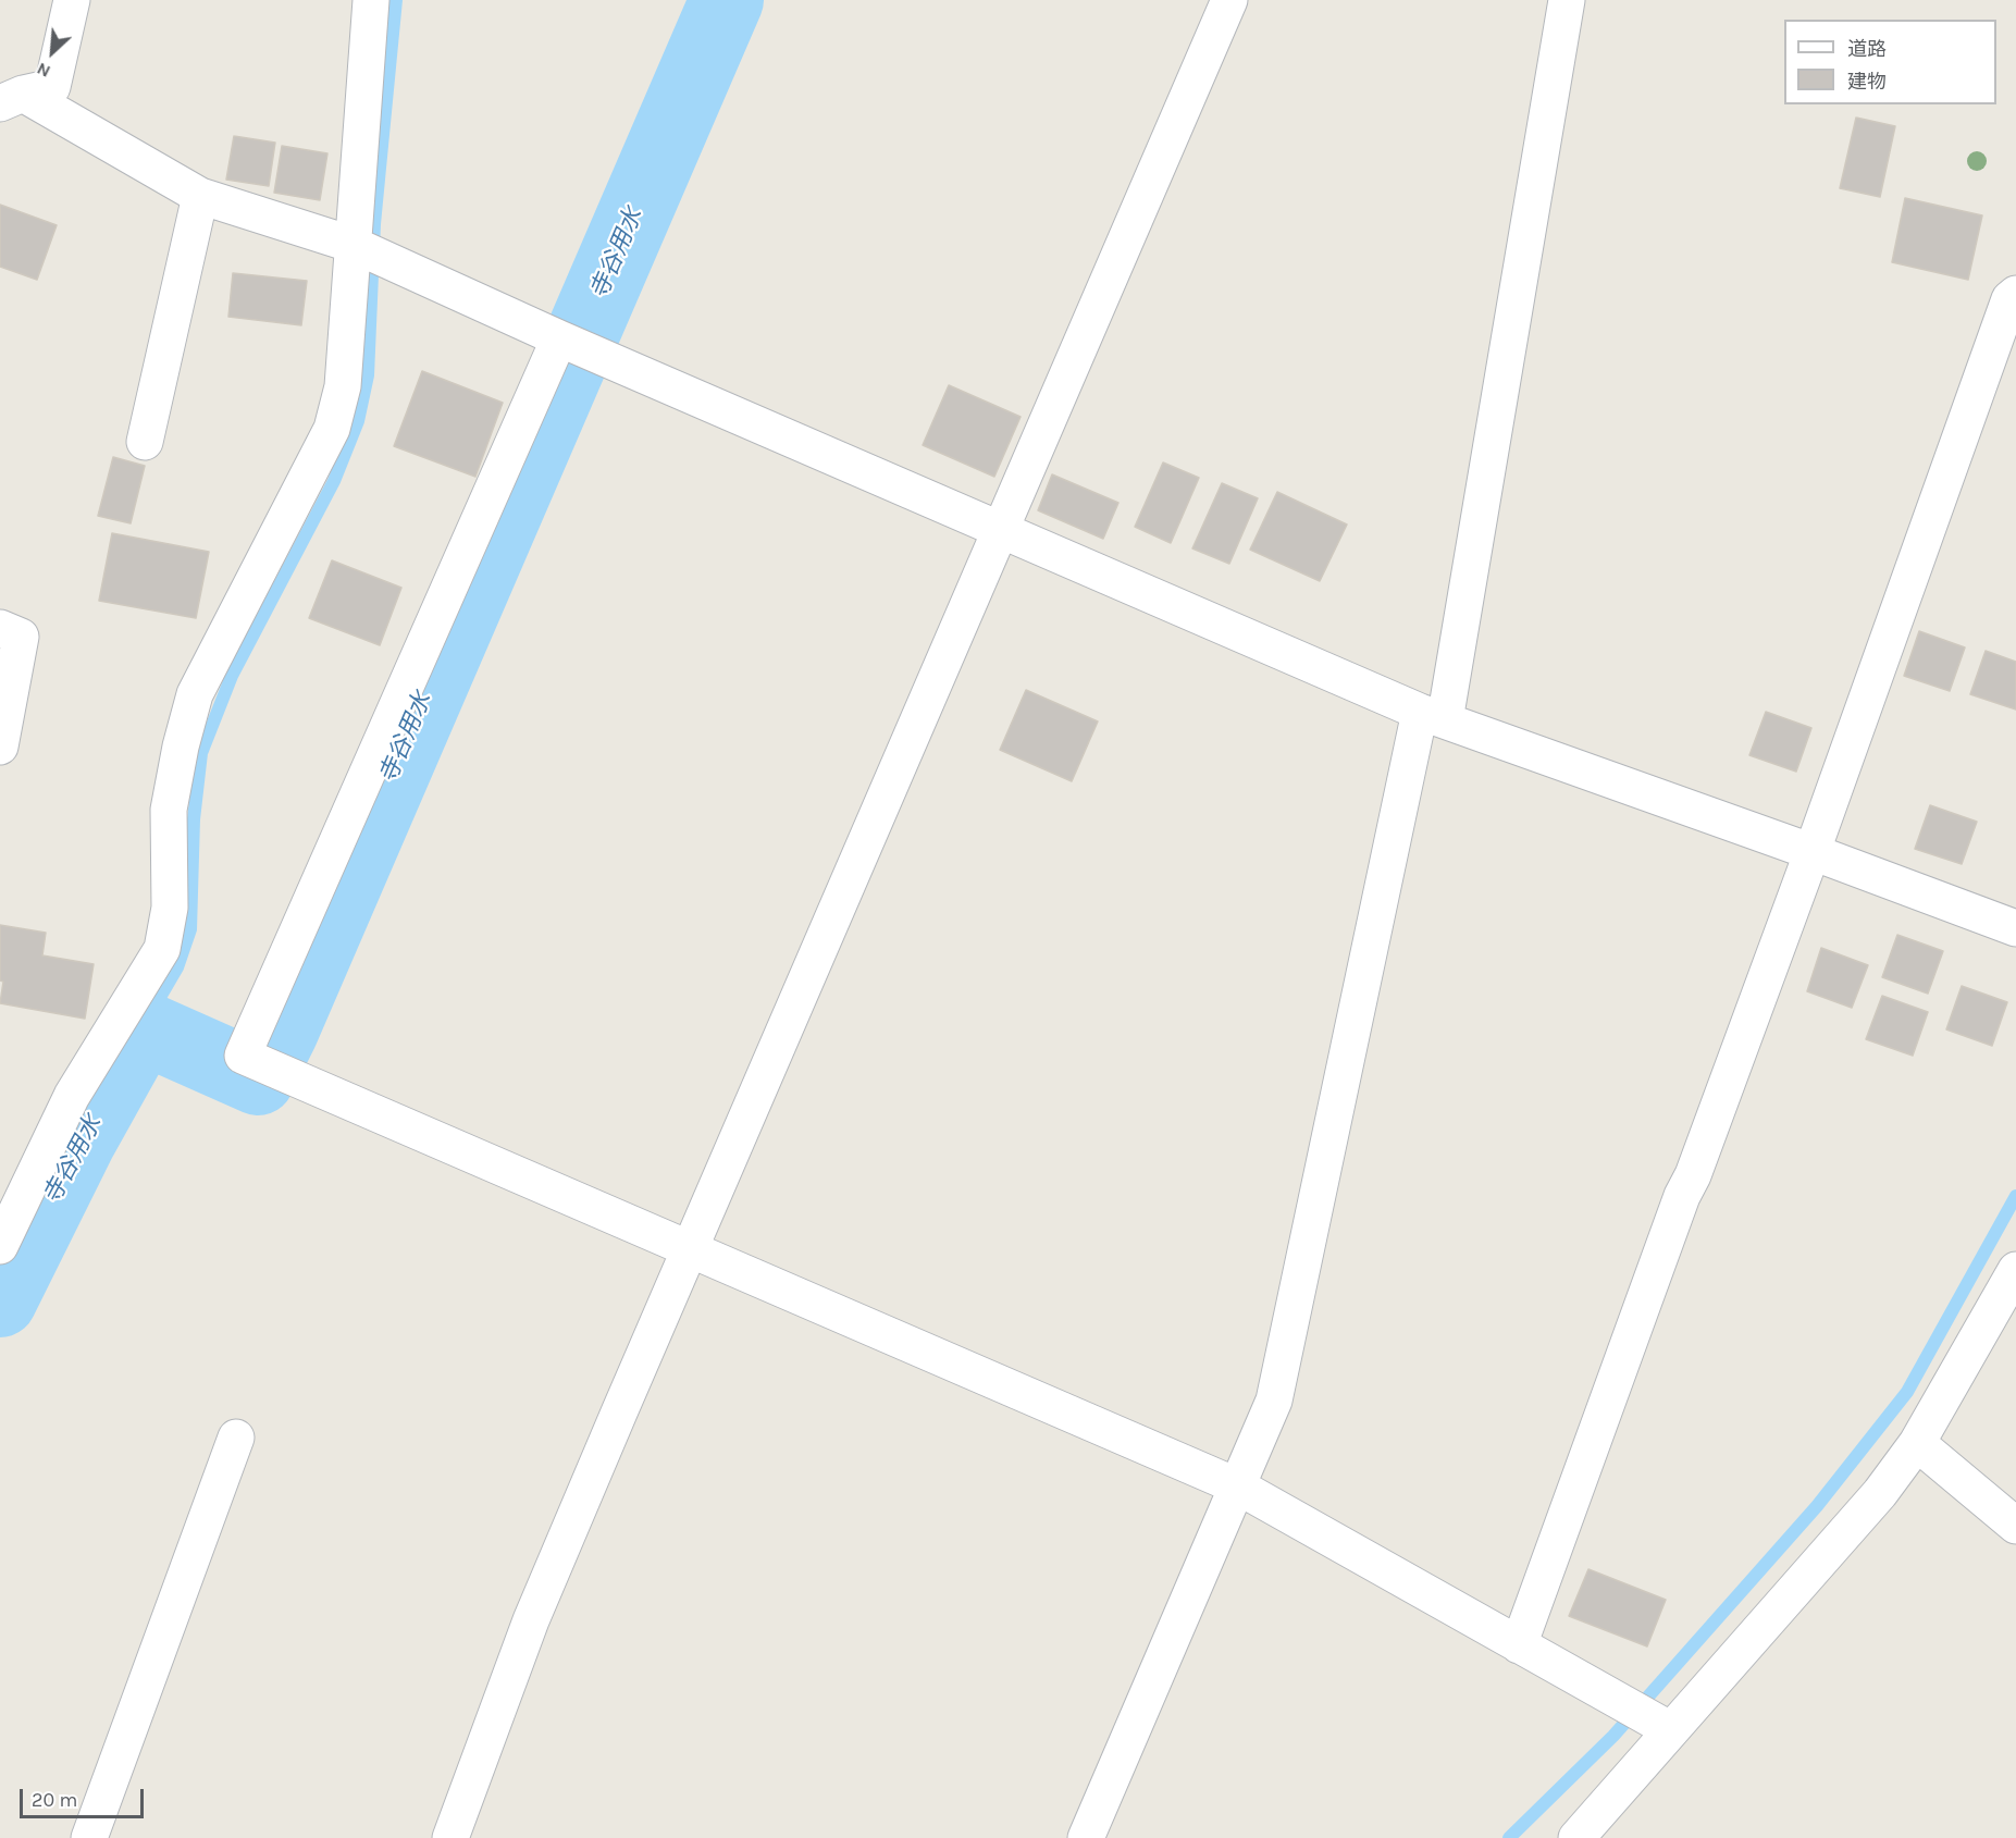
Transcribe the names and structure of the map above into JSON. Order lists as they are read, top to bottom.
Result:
{
  "water": ["寺谷用水"],
  "legend": ["道路", "建物"],
  "scale_bar": "20 m",
  "north": "bottom left"
}
